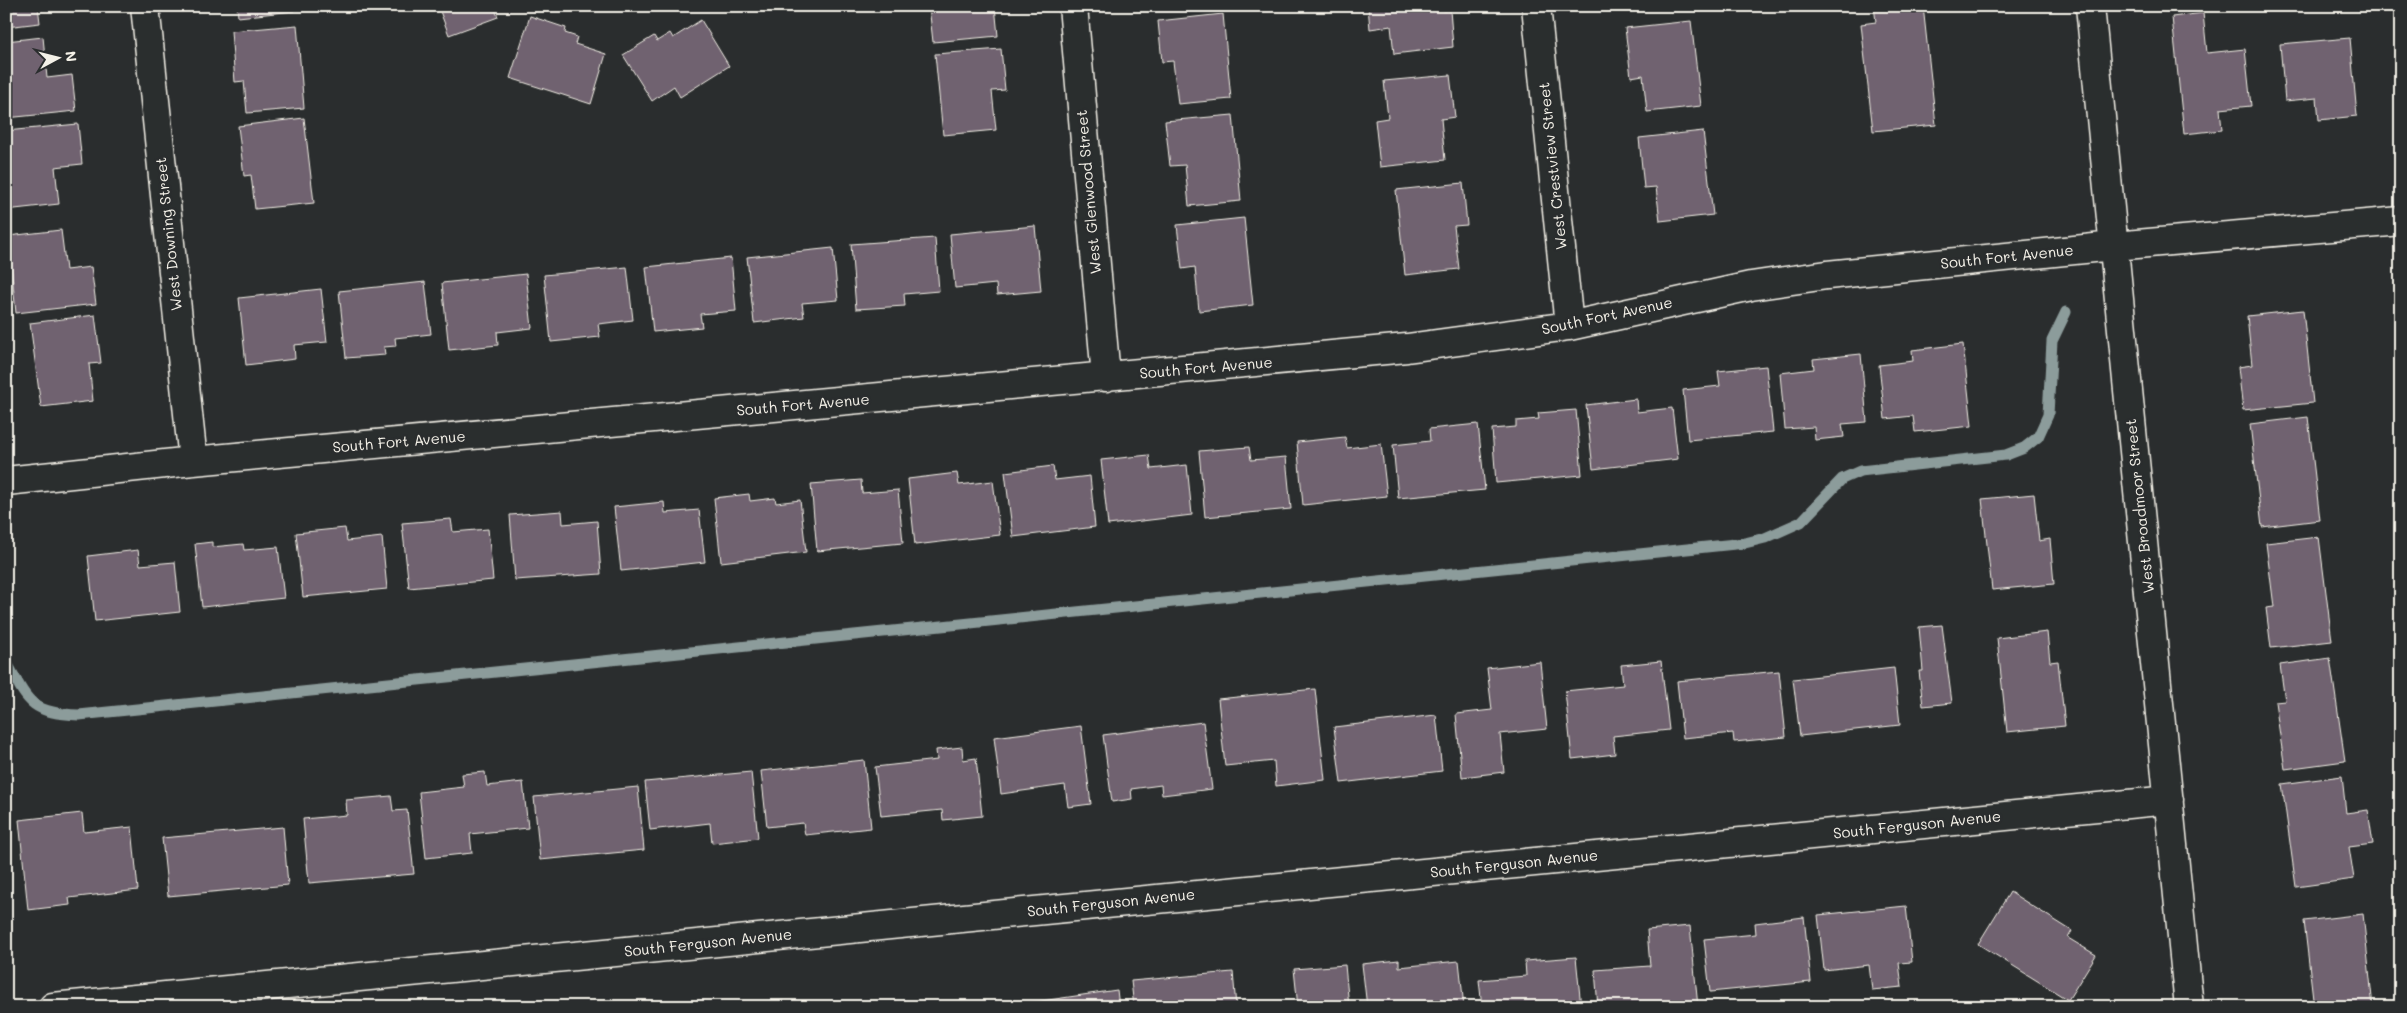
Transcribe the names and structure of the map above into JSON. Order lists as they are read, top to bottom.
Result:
{
  "streets": {
    "street": [
      "West Crestview Street",
      "West Glenwood Street",
      "West Downing Street",
      "South Fort Avenue",
      "West Broadmoor Street",
      "South Ferguson Avenue"
    ]
  },
  "crossings": [
    ["West Crestview Street", "South Fort Avenue"],
    ["West Glenwood Street", "South Fort Avenue"],
    ["West Downing Street", "South Fort Avenue"],
    ["South Fort Avenue", "West Broadmoor Street"],
    ["West Broadmoor Street", "South Ferguson Avenue"]
  ],
  "north": "right"
}
